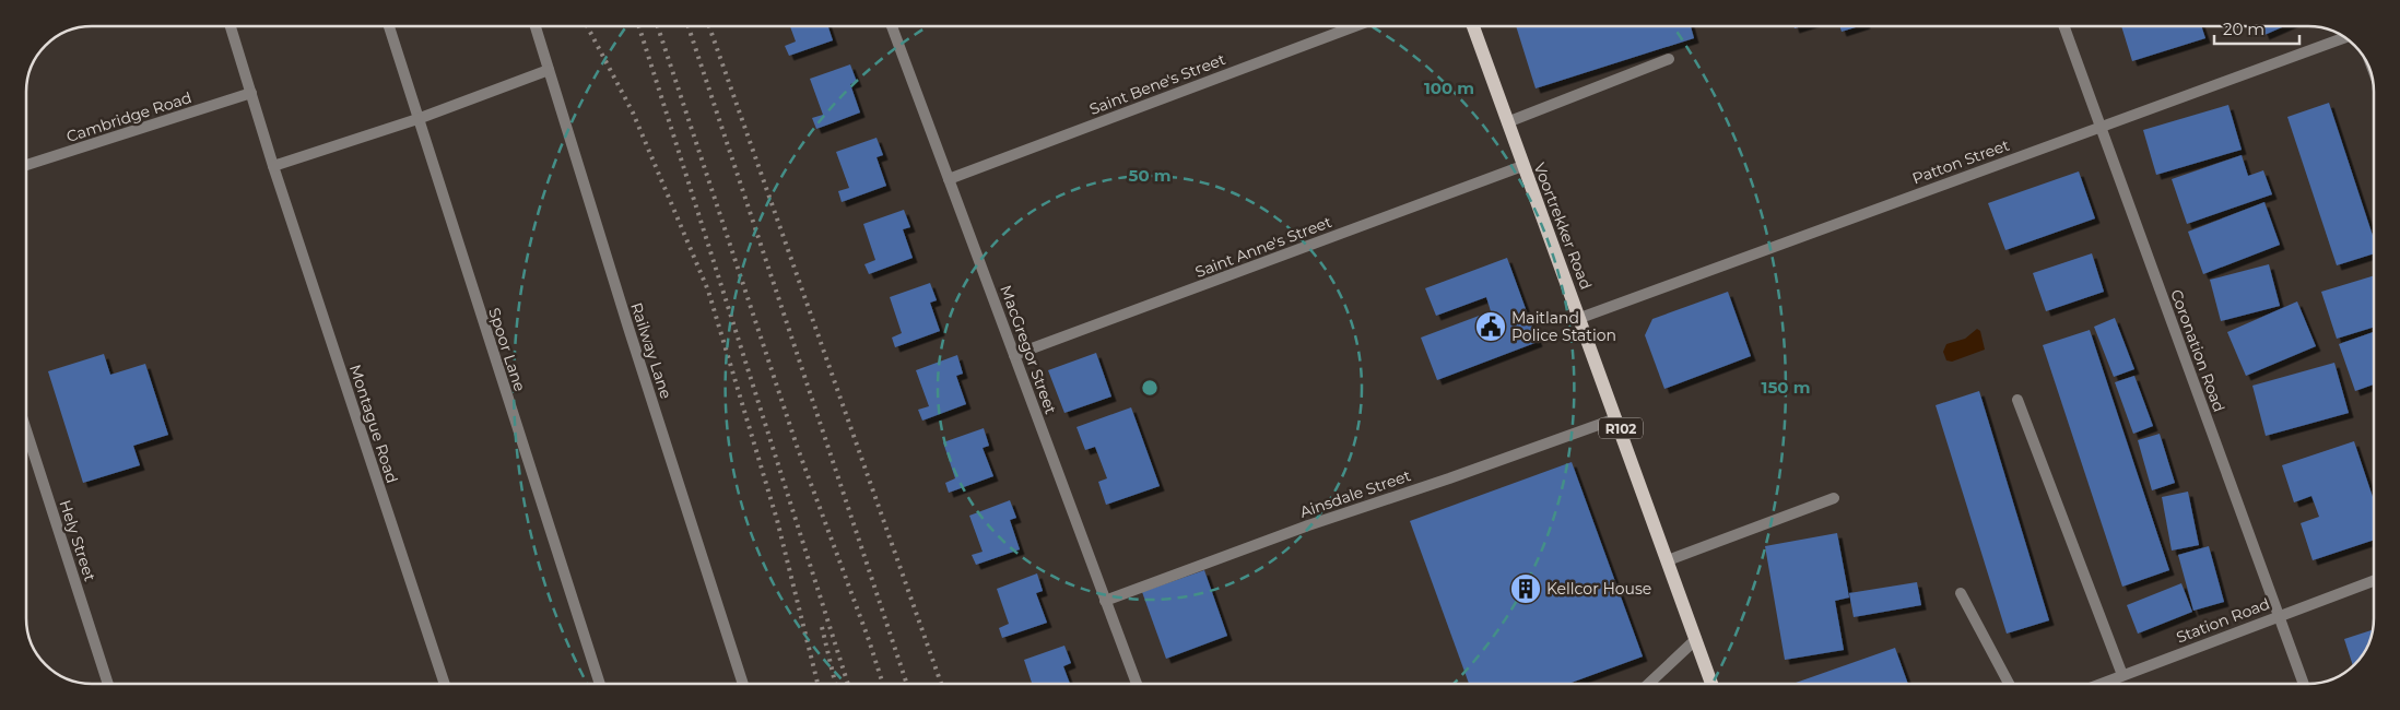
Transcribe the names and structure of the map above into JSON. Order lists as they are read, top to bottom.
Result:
{
  "streets": {
    "main road": ["Voortrekker Road", "R102"],
    "street": [
      "Saint Bene's Street",
      "Cambridge Road",
      "Patton Street",
      "Saint Anne's Street",
      "Spoor Lane",
      "MacGregor Street",
      "Railway Lane",
      "Coronation Road",
      "Montague Road",
      "Ainsdale Street",
      "Hely Street",
      "Station Road"
    ]
  },
  "crossings": [
    ["Saint Bene's Street", "MacGregor Street"],
    ["Cambridge Road", "Montague Road"],
    ["Patton Street", "Voortrekker Road"],
    ["Patton Street", "Coronation Road"],
    ["Voortrekker Road", "Saint Anne's Street"],
    ["Voortrekker Road", "Ainsdale Street"],
    ["Saint Anne's Street", "MacGregor Street"],
    ["MacGregor Street", "Ainsdale Street"],
    ["Coronation Road", "Station Road"]
  ],
  "places": {
    "public building": ["Maitland Police Station"],
    "building": ["Kellcor House"]
  },
  "scale_bar": "20 m",
  "rings": ["100 m", "50 m", "150 m"]
}
